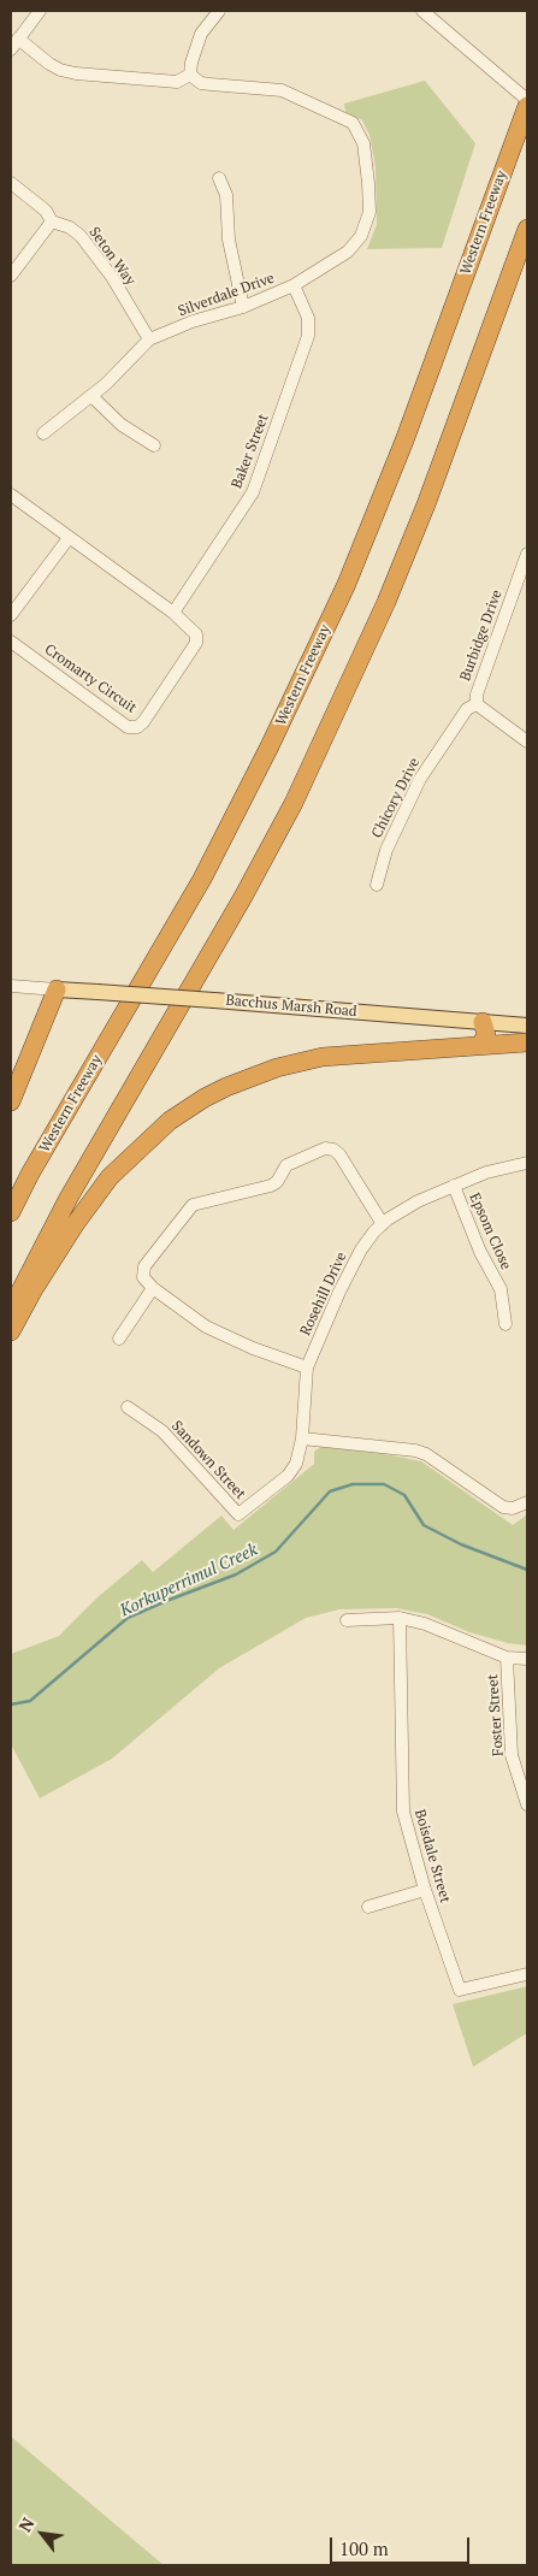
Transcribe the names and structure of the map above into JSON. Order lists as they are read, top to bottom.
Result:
{
  "streets": {
    "highway": ["Western Freeway"],
    "main road": ["Bacchus Marsh Road"],
    "street": [
      "Seton Way",
      "Silverdale Drive",
      "Baker Street",
      "Burbidge Drive",
      "Cromarty Circuit",
      "Chicory Drive",
      "Epsom Close",
      "Rosehill Drive",
      "Sandown Street",
      "Foster Street",
      "Boisdale Street"
    ]
  },
  "crossings": [
    ["Seton Way", "Silverdale Drive"],
    ["Silverdale Drive", "Baker Street"],
    ["Baker Street", "Cromarty Circuit"],
    ["Burbidge Drive", "Chicory Drive"],
    ["Epsom Close", "Rosehill Drive"],
    ["Rosehill Drive", "Sandown Street"]
  ],
  "water": ["Korkuperrimul Creek"],
  "scale_bar": "100 m",
  "north": "top left"
}
